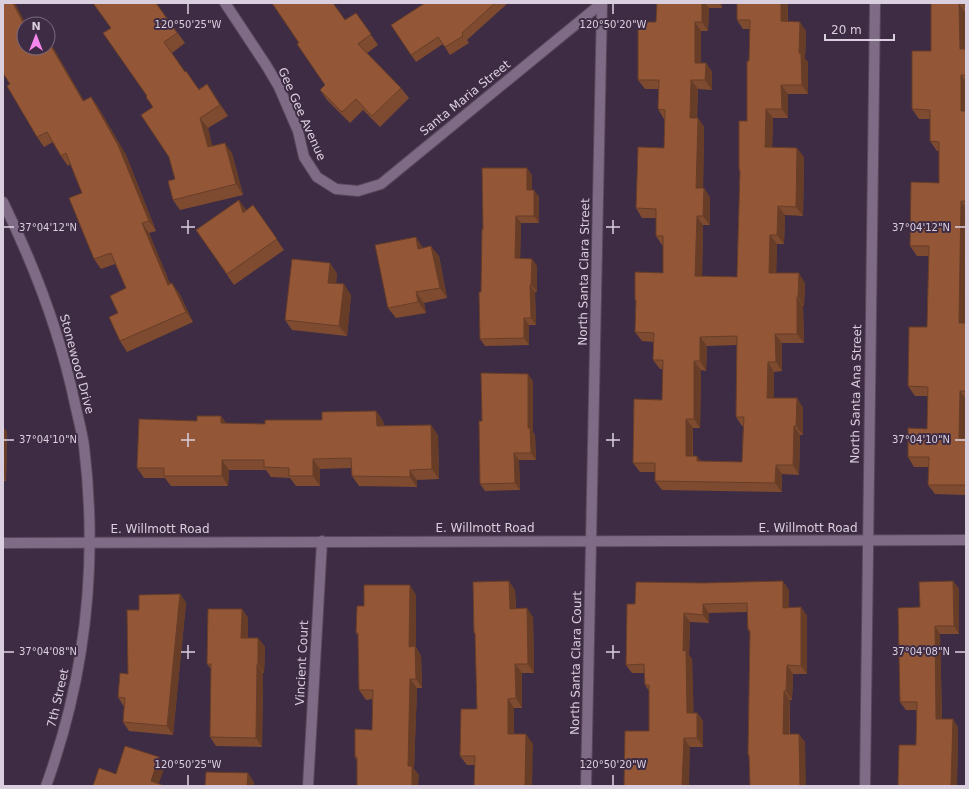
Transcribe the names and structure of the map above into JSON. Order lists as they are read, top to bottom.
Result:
{
  "streets": {
    "street": [
      "Santa Maria Street",
      "Gee Gee Avenue",
      "North Santa Clara Street",
      "Stonewood Drive",
      "North Santa Ana Street",
      "E. Willmott Road",
      "Vincient Court",
      "North Santa Clara Court",
      "7th Street"
    ]
  },
  "crossings": [
    ["Santa Maria Street", "Gee Gee Avenue"],
    ["Santa Maria Street", "North Santa Clara Street"],
    ["North Santa Clara Street", "E. Willmott Road"],
    ["North Santa Clara Street", "North Santa Clara Court"],
    ["Stonewood Drive", "E. Willmott Road"],
    ["Stonewood Drive", "7th Street"],
    ["North Santa Ana Street", "E. Willmott Road"],
    ["E. Willmott Road", "Vincient Court"],
    ["E. Willmott Road", "North Santa Clara Court"],
    ["E. Willmott Road", "7th Street"]
  ],
  "scale_bar": "20 m",
  "north": "top",
  "coordinates": [
    "120°50'25\"W",
    "120°50'20\"W",
    "37°04'12\"N",
    "37°04'10\"N",
    "37°04'08\"N"
  ]
}
